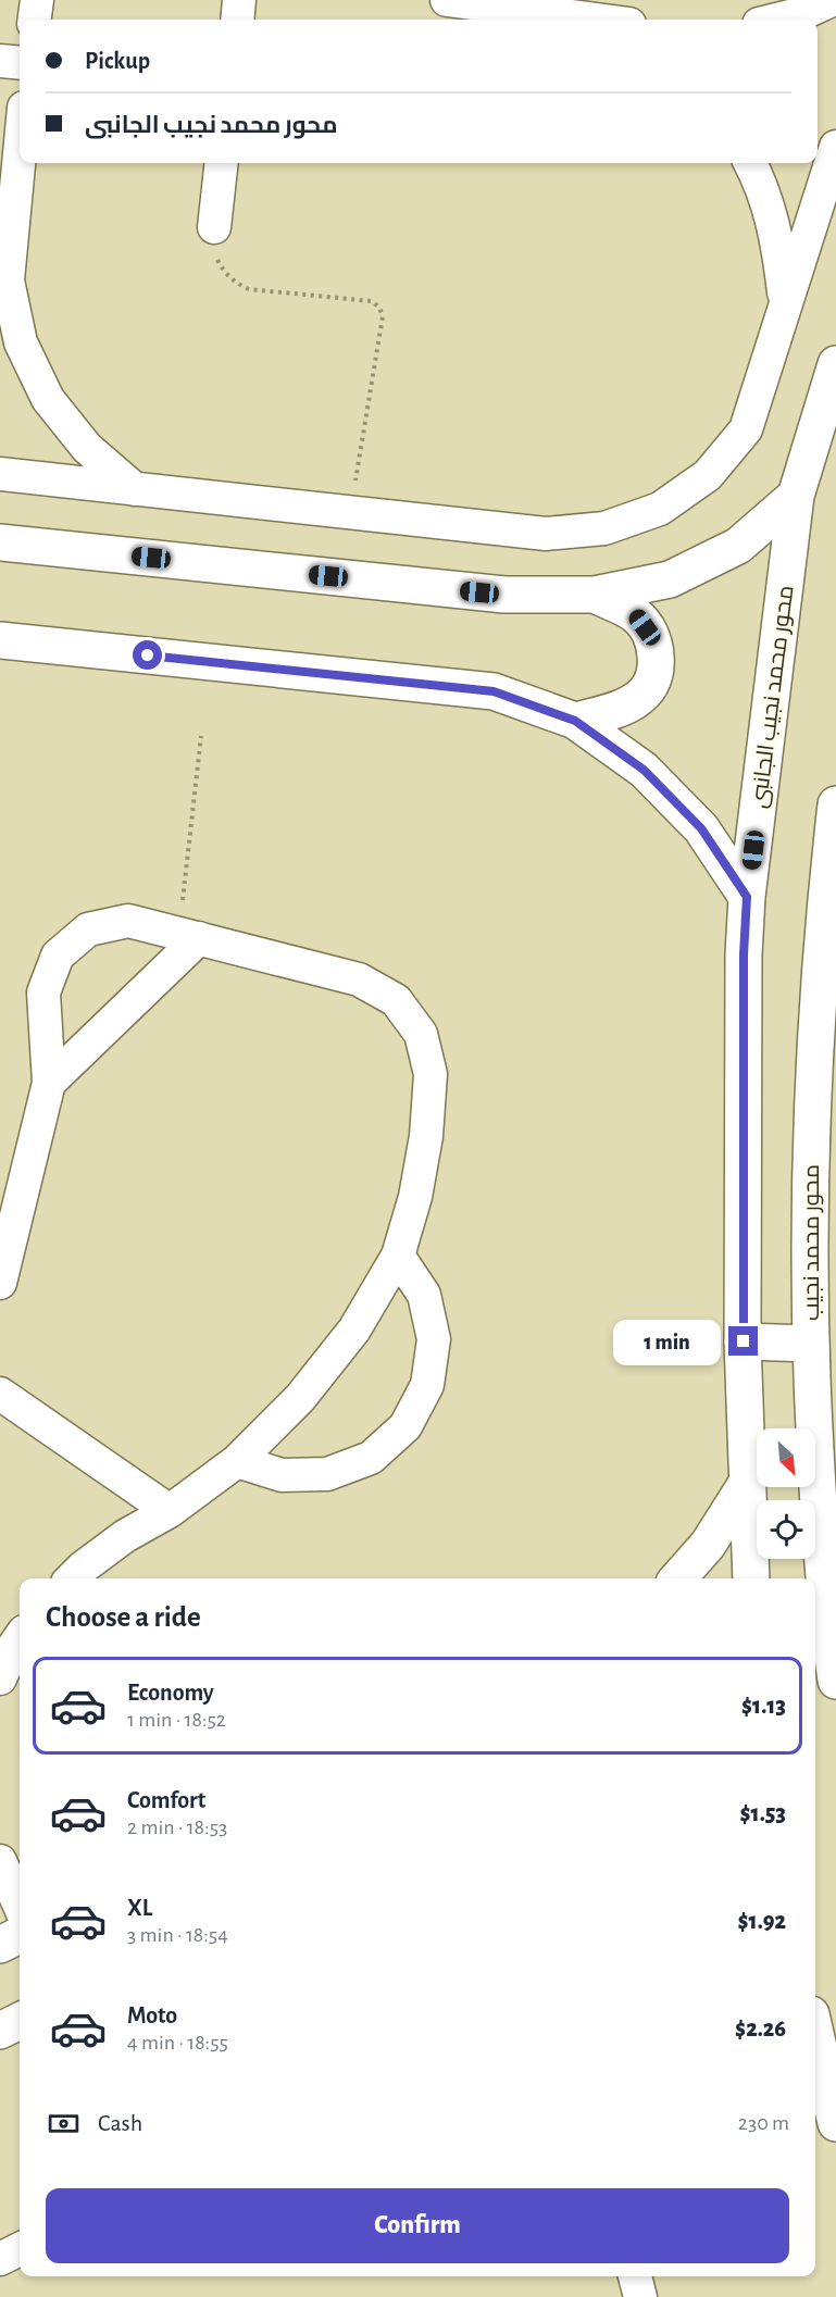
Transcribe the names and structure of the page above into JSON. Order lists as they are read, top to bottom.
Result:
{
  "streets": {
    "street": ["محور محمد نجيب الجانبى", "محور محمد نجيب"]
  },
  "north": "bottom right",
  "page": {
    "banner": ["Pickup", "محور محمد نجيب الجانبى"],
    "bubble": "1 min",
    "heading": "Choose a ride",
    "list": [
      {
        "name": "Economy",
        "note": "1 min · 18:52",
        "value": "$1.13"
      },
      {
        "name": "Comfort",
        "note": "2 min · 18:53",
        "value": "$1.53"
      },
      {
        "name": "XL",
        "note": "3 min · 18:54",
        "value": "$1.92"
      },
      {
        "name": "Moto",
        "note": "4 min · 18:55",
        "value": "$2.26"
      }
    ],
    "pay": ["Cash", "230 m"],
    "buttons": "Confirm"
  }
}
